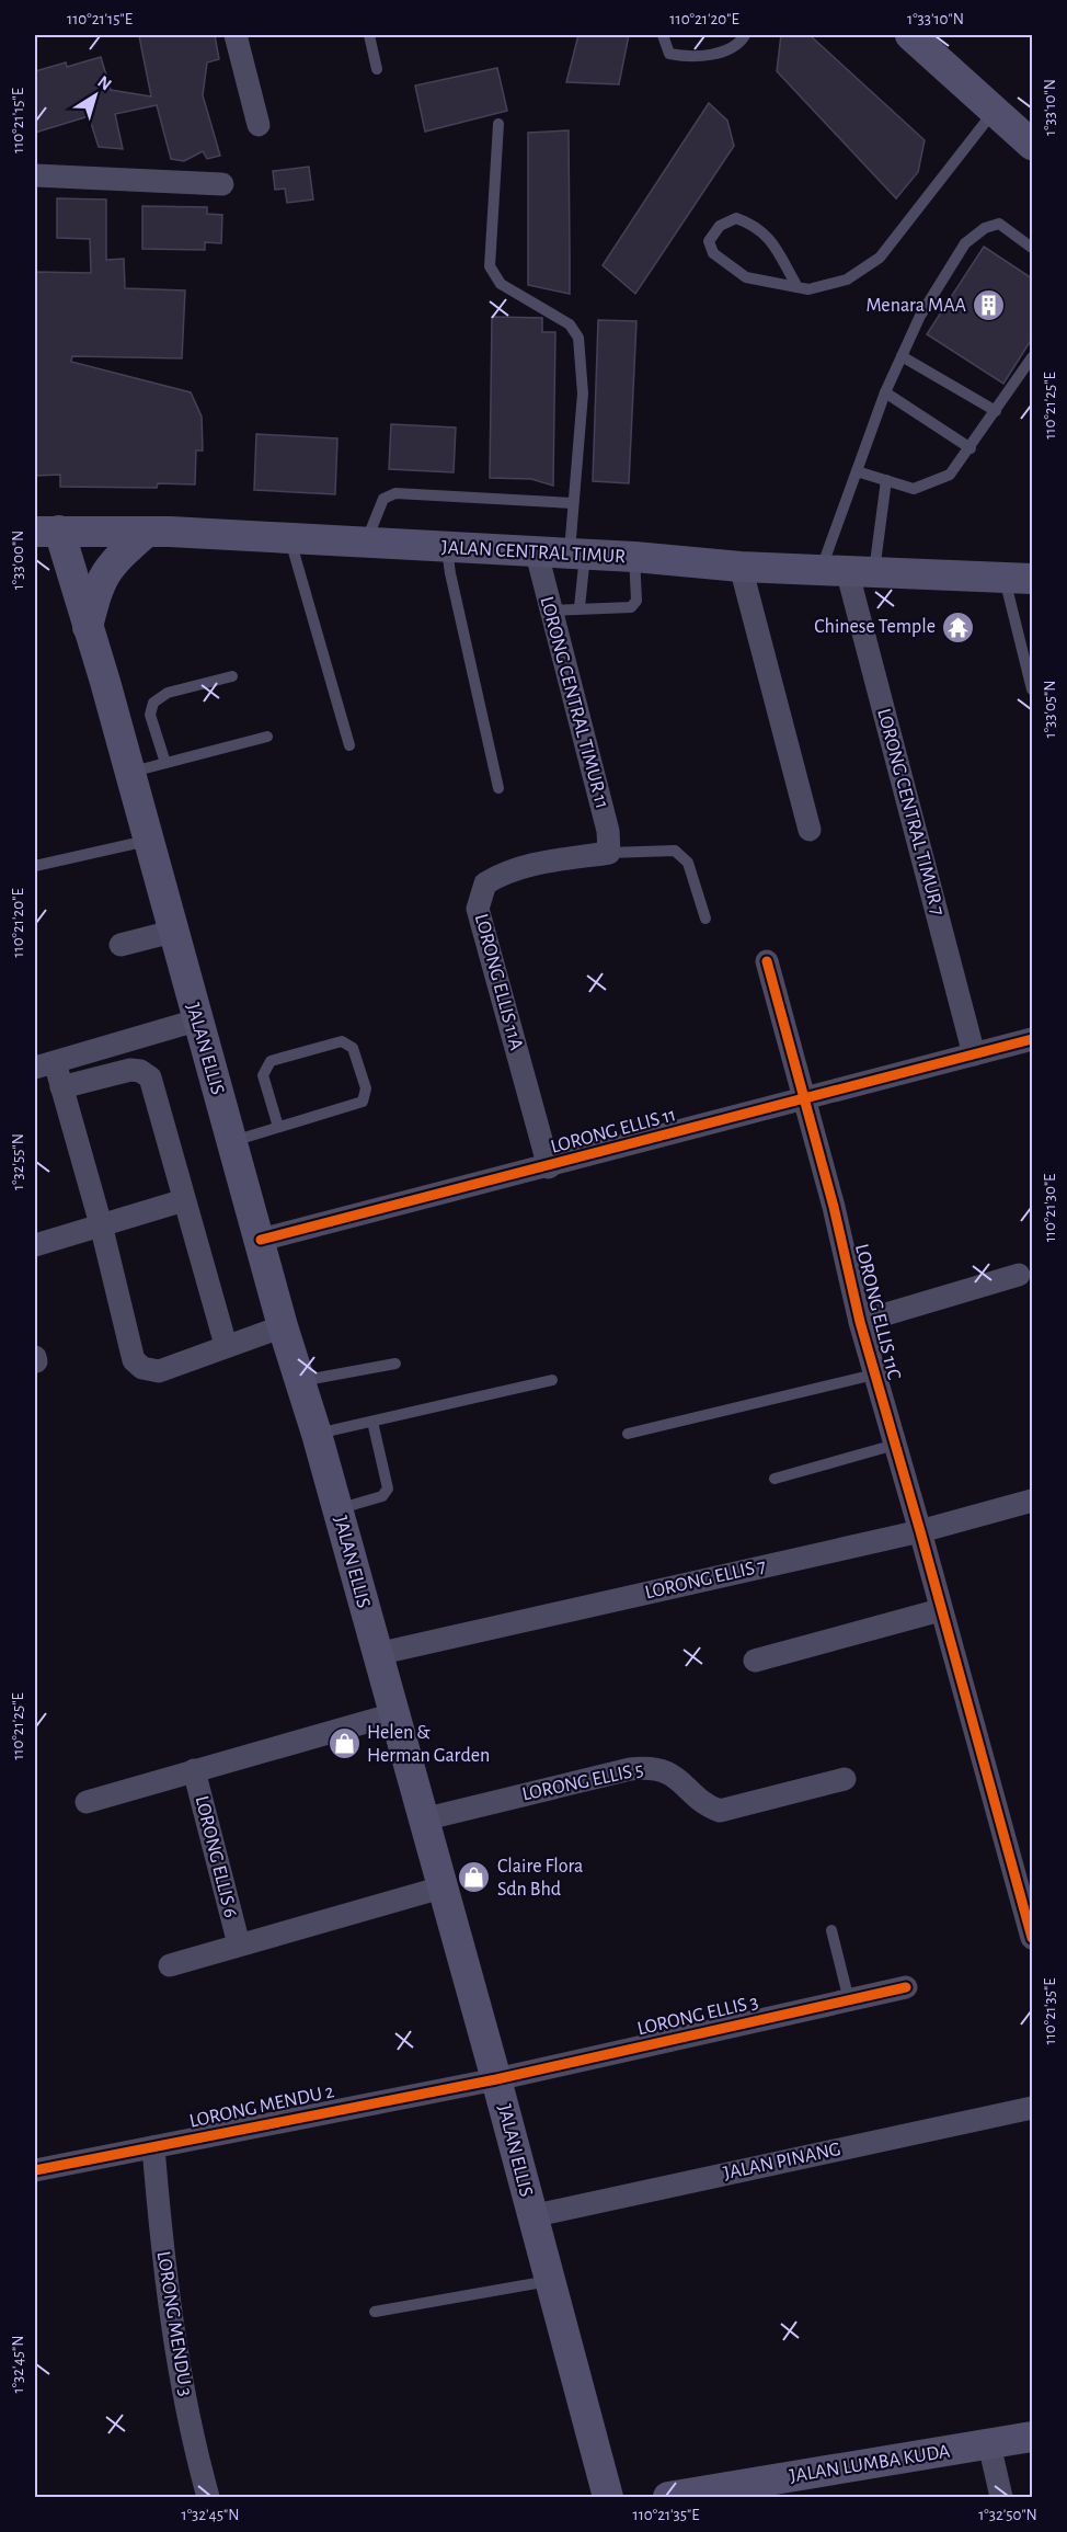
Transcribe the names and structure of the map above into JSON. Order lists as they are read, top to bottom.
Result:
{
  "streets": {
    "main road": ["JALAN CENTRAL TIMUR", "JALAN ELLIS", "JALAN LUMBA KUDA"],
    "street": [
      "LORONG CENTRAL TIMUR 11",
      "LORONG CENTRAL TIMUR 7",
      "LORONG ELLIS 11A",
      "LORONG ELLIS 11",
      "LORONG ELLIS 11C",
      "LORONG ELLIS 7",
      "LORONG ELLIS 5",
      "LORONG ELLIS 6",
      "LORONG ELLIS 3",
      "LORONG MENDU 2",
      "JALAN PINANG",
      "LORONG MENDU 3"
    ]
  },
  "crossings": [
    ["JALAN CENTRAL TIMUR", "LORONG CENTRAL TIMUR 11"],
    ["JALAN CENTRAL TIMUR", "LORONG CENTRAL TIMUR 7"],
    ["JALAN CENTRAL TIMUR", "JALAN ELLIS"],
    ["LORONG CENTRAL TIMUR 11", "LORONG ELLIS 11A"],
    ["LORONG CENTRAL TIMUR 7", "LORONG ELLIS 11"],
    ["LORONG ELLIS 11A", "LORONG ELLIS 11"],
    ["JALAN ELLIS", "LORONG ELLIS 11"],
    ["JALAN ELLIS", "LORONG ELLIS 7"],
    ["JALAN ELLIS", "LORONG ELLIS 5"],
    ["JALAN ELLIS", "LORONG ELLIS 3"],
    ["JALAN ELLIS", "LORONG MENDU 2"],
    ["JALAN ELLIS", "JALAN PINANG"],
    ["LORONG ELLIS 11", "LORONG ELLIS 11C"],
    ["LORONG ELLIS 11C", "LORONG ELLIS 7"],
    ["LORONG ELLIS 3", "LORONG MENDU 2"],
    ["LORONG MENDU 2", "LORONG MENDU 3"]
  ],
  "places": {
    "building": ["Menara MAA"],
    "temple": ["Chinese Temple"],
    "shop": ["Helen & Herman Garden", "Claire Flora Sdn Bhd"]
  },
  "north": "top right",
  "coordinates": [
    "110°21'15\"E",
    "110°21'20\"E",
    "1°33'10\"N",
    "110°21'25\"E",
    "1°33'00\"N",
    "1°33'05\"N",
    "1°32'55\"N",
    "110°21'30\"E",
    "110°21'35\"E",
    "1°32'45\"N",
    "1°32'50\"N"
  ]
}
